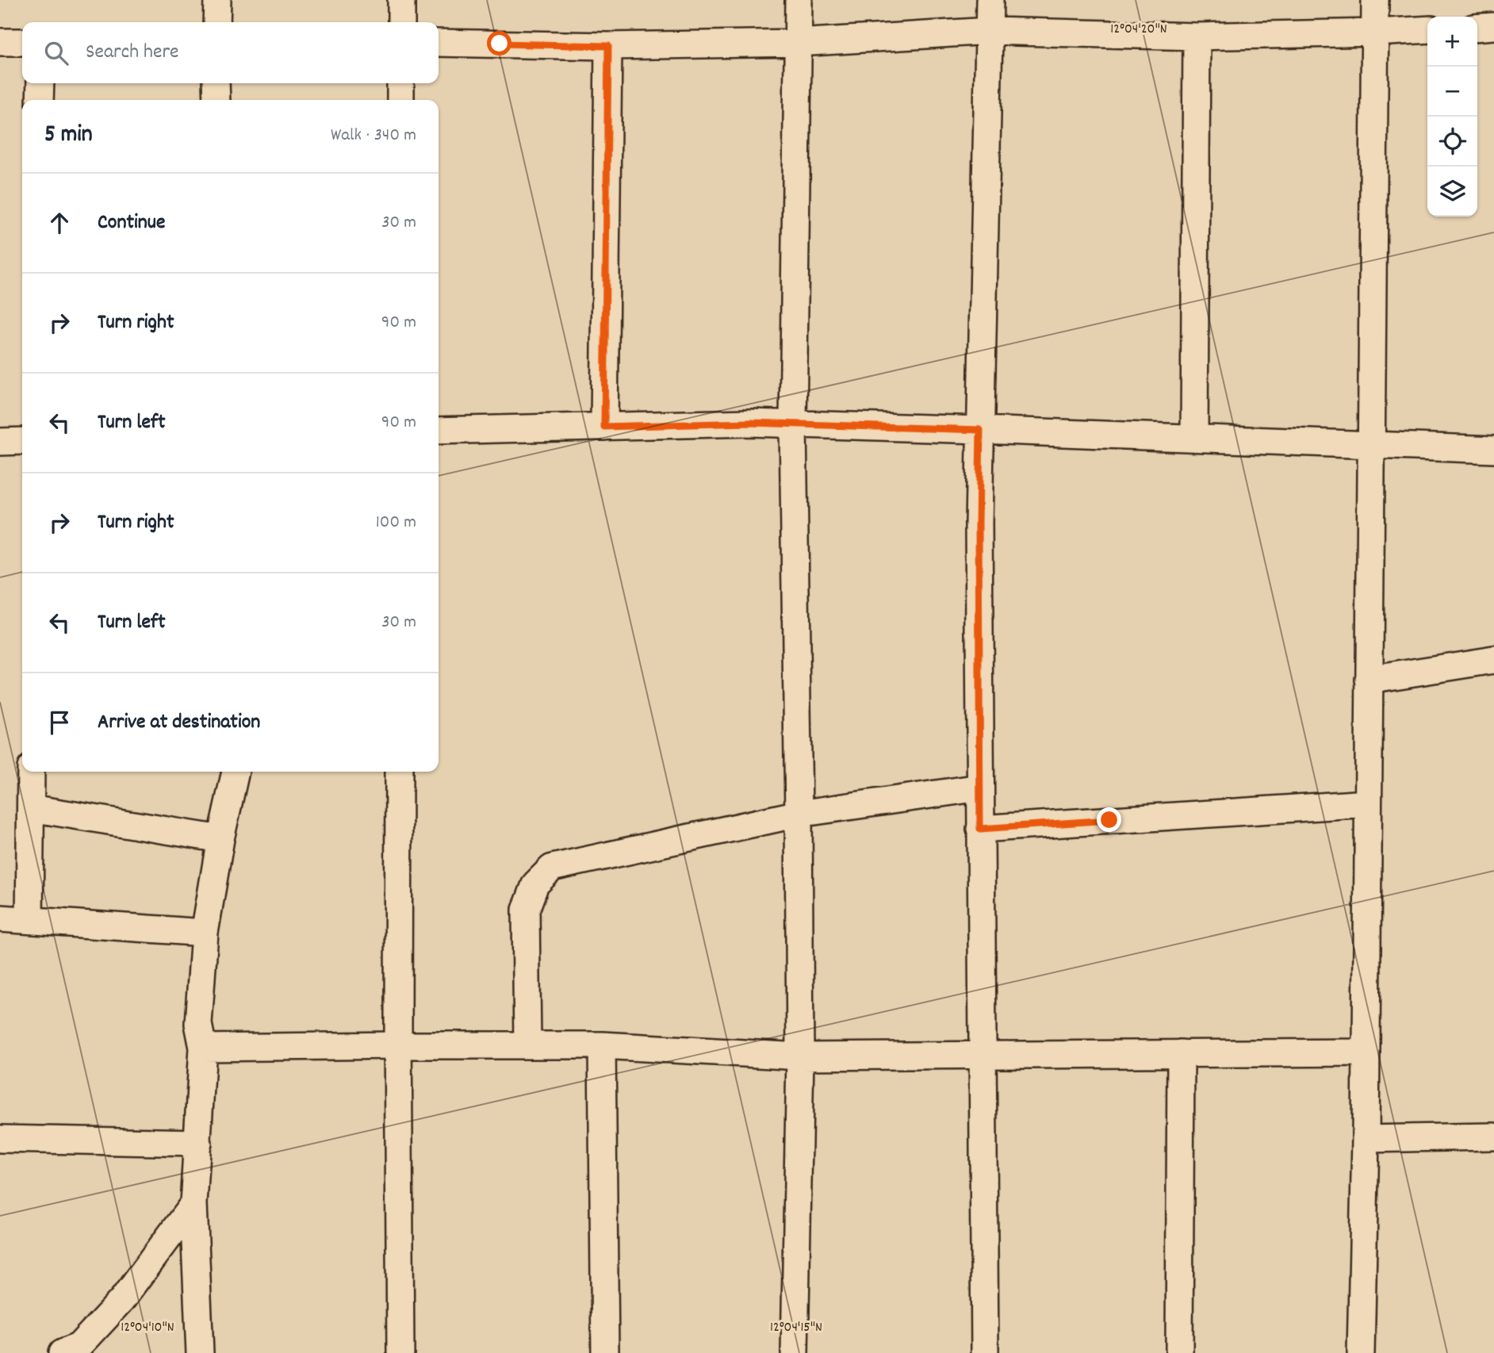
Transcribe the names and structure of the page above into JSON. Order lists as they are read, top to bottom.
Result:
{
  "page": {
    "map_buttons": ["+", "−"],
    "search": "Search here",
    "heading": ["5 min", "Walk · 340 m"],
    "list": [
      ["Continue", "30 m"],
      ["Turn right", "90 m"],
      ["Turn left", "90 m"],
      ["Turn right", "100 m"],
      ["Turn left", "30 m"],
      "Arrive at destination"
    ]
  },
  "coordinates": ["12°04'20\"N", "12°04'10\"N", "12°04'15\"N"]
}
